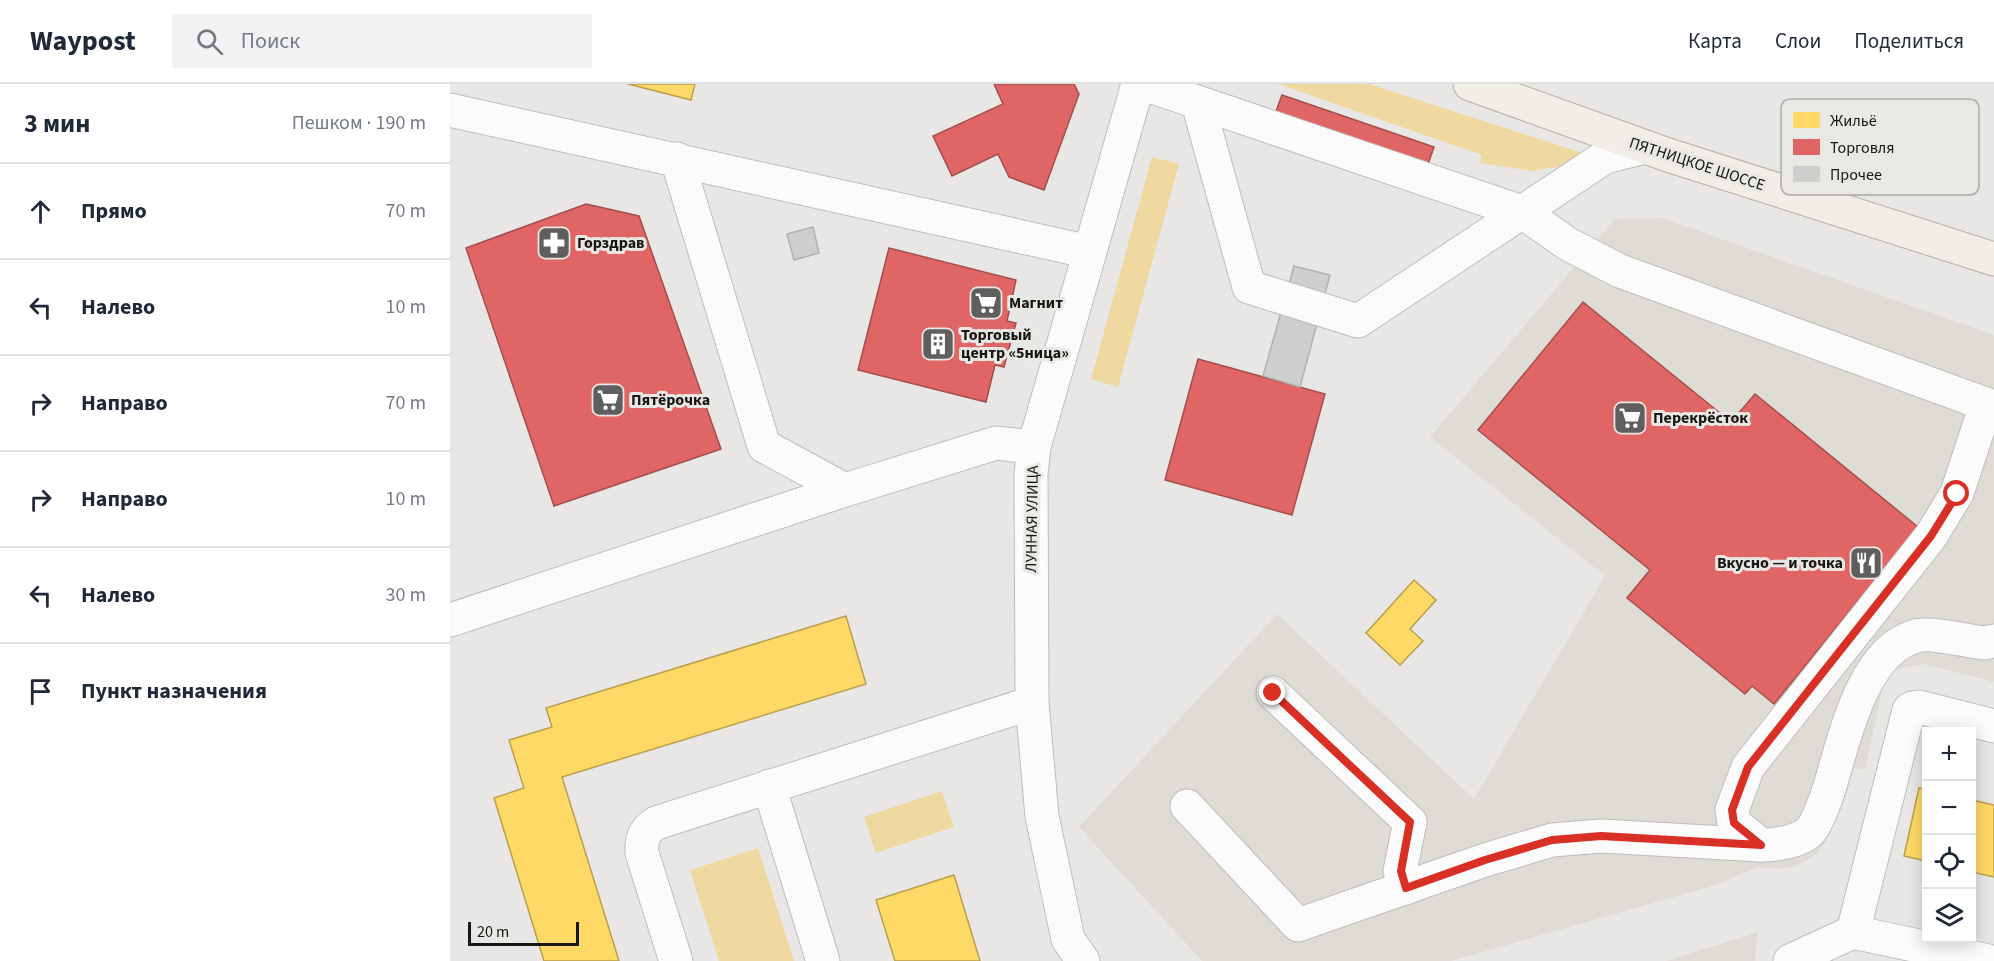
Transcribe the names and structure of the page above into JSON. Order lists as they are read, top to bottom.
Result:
{
  "streets": {
    "main road": ["ПЯТНИЦКОЕ ШОССЕ"],
    "street": ["ЛУННАЯ УЛИЦА"]
  },
  "places": {
    "pharmacy": ["Горздрав"],
    "supermarket": ["Магнит", "Пятёрочка", "Перекрёсток"],
    "building": ["Торговый центр «5ница»"],
    "restaurant": ["Вкусно — и точка"]
  },
  "legend": ["Жильё", "Торговля", "Прочее"],
  "scale_bar": "20 m",
  "page": {
    "header": "Waypost",
    "search": "Поиск",
    "nav": ["Карта", "Слои", "Поделиться"],
    "heading": ["3 мин", "Пешком · 190 m"],
    "list": [
      ["Прямо", "70 m"],
      ["Налево", "10 m"],
      ["Направо", "70 m"],
      ["Направо", "10 m"],
      ["Налево", "30 m"],
      "Пункт назначения"
    ],
    "map_buttons": ["+", "−"],
    "scale": "20 m"
  }
}
